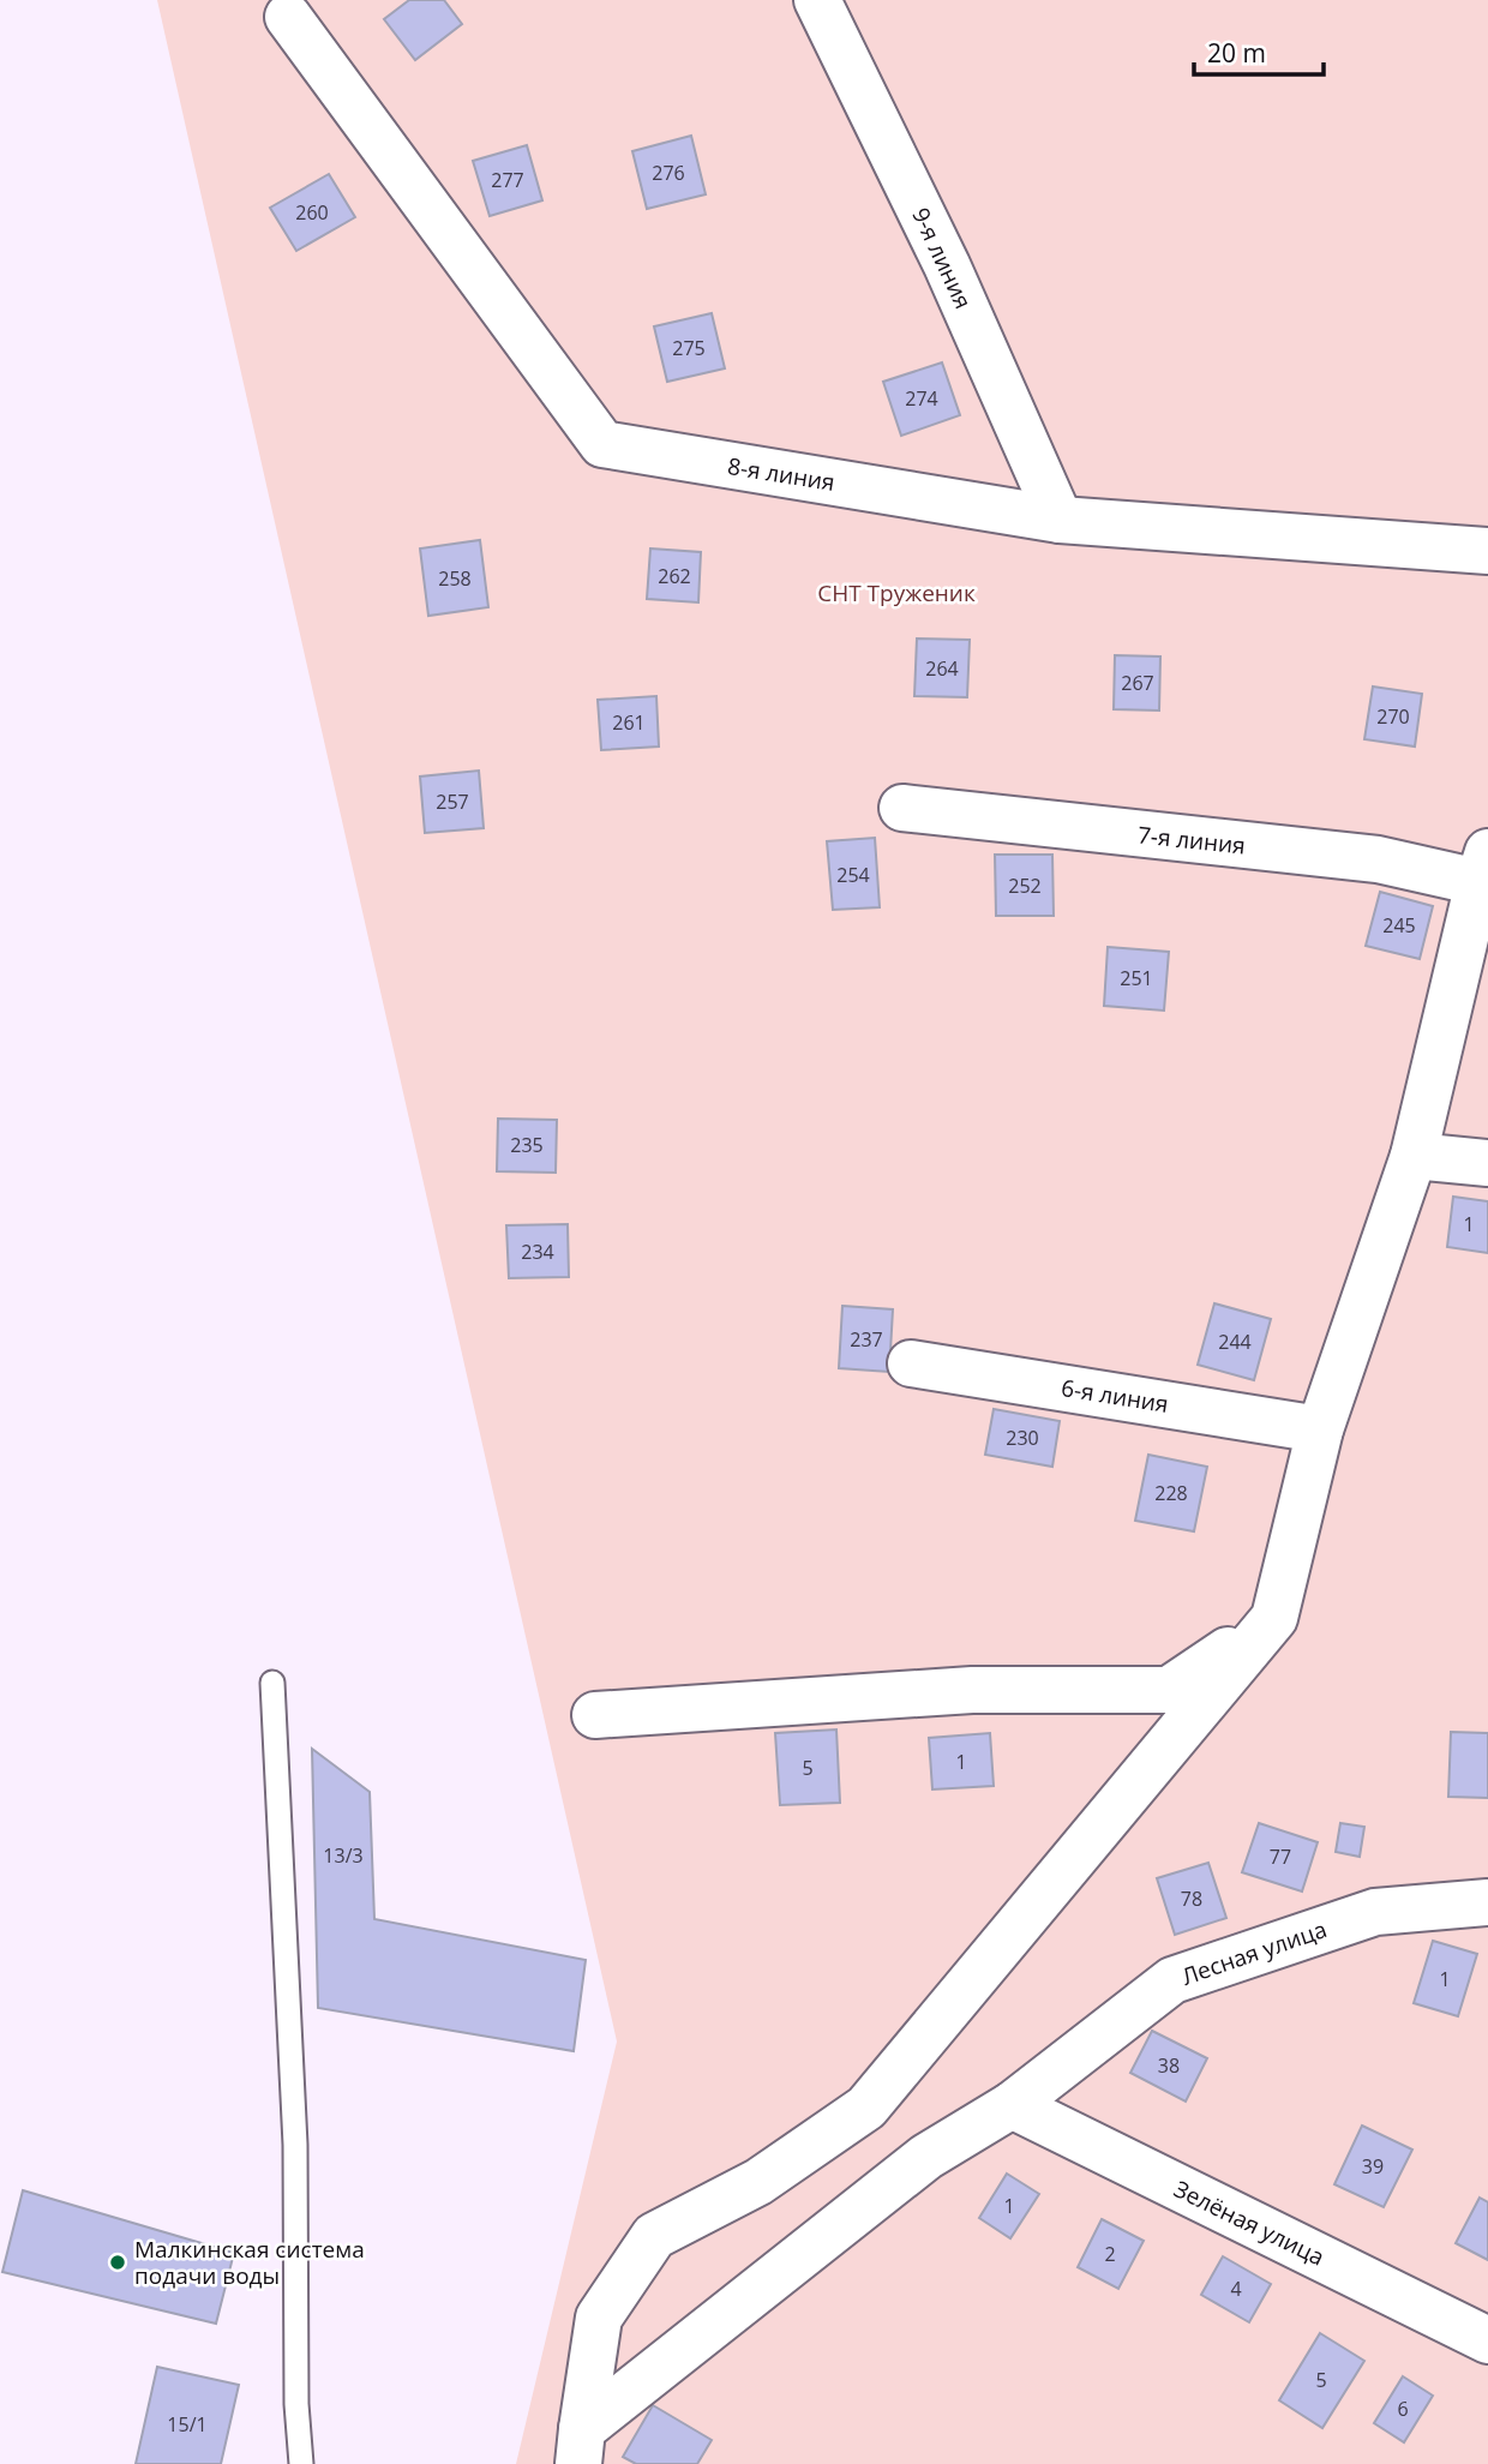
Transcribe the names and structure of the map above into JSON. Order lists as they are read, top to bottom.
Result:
{
  "streets": {
    "street": [
      "9-я линия",
      "8-я линия",
      "7-я линия",
      "6-я линия",
      "Лесная улица",
      "Зелёная улица"
    ]
  },
  "crossings": [
    ["9-я линия", "8-я линия"],
    ["Лесная улица", "Зелёная улица"]
  ],
  "parks": ["СНТ Труженик"],
  "places": ["Малкинская система подачи воды"],
  "house_numbers": [
    "276",
    "277",
    "260",
    "275",
    "274",
    "262",
    "258",
    "264",
    "267",
    "270",
    "261",
    "257",
    "254",
    "252",
    "245",
    "251",
    "235",
    "1",
    "234",
    "237",
    "244",
    "230",
    "228",
    "1",
    "5",
    "13/3",
    "77",
    "78",
    "1",
    "38",
    "39",
    "1",
    "2",
    "4",
    "5",
    "6",
    "15/1"
  ],
  "scale_bar": "20 m"
}
